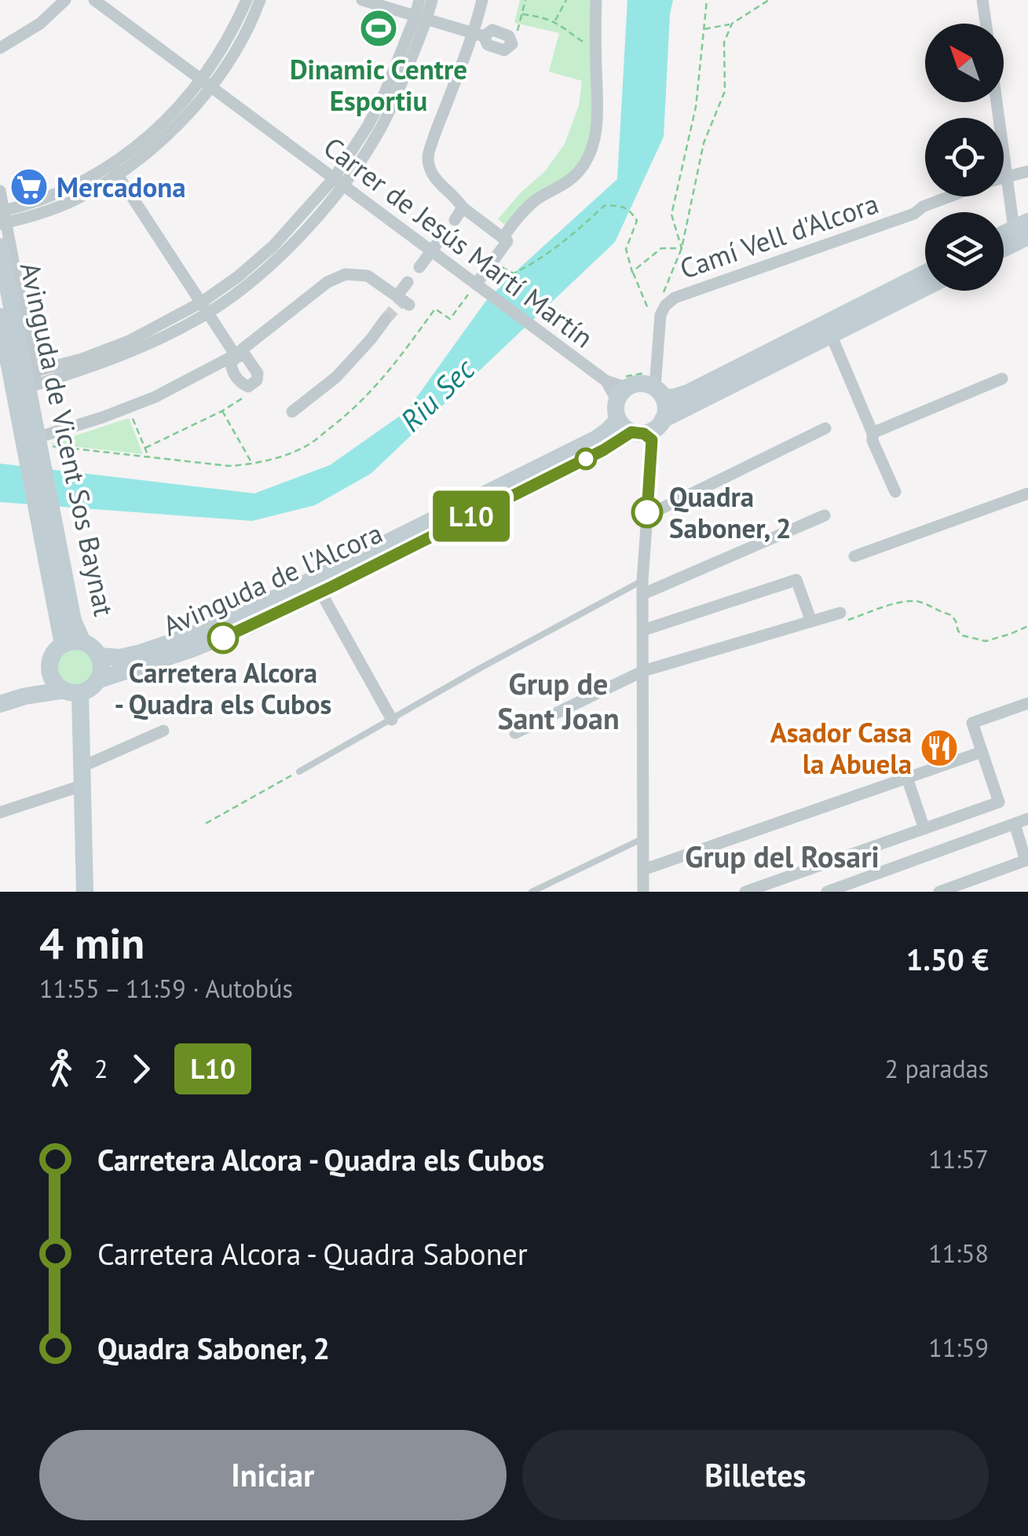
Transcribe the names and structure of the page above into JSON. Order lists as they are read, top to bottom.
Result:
{
  "streets": {
    "main road": ["Avinguda de Vicent Sos Baynat", "Avinguda de l'Alcora"],
    "street": ["Camí Vell d'Alcora", "Carrer de Jesús Martí Martín"]
  },
  "crossings": [
    ["Camí Vell d'Alcora", "Carrer de Jesús Martí Martín"],
    ["Camí Vell d'Alcora", "Avinguda de l'Alcora"],
    ["Carrer de Jesús Martí Martín", "Avinguda de l'Alcora"],
    ["Avinguda de Vicent Sos Baynat", "Avinguda de l'Alcora"]
  ],
  "districts": ["Grup de Sant Joan", "Grup del Rosari"],
  "water": ["Riu Sec"],
  "places": {
    "sports": ["Dinamic Centre Esportiu"],
    "supermarket": ["Mercadona"],
    "other": ["Quadra Saboner, 2", "Carretera Alcora - Quadra els Cubos"],
    "restaurant": ["Asador Casa la Abuela"]
  },
  "lines": ["bus line L10"],
  "north": "top left",
  "page": {
    "on_map": "L10",
    "heading": ["4 min", "11:55 – 11:59 · Autobús", "1.50 €"],
    "legs": ["2", "L10", "2 paradas"],
    "list": [
      {
        "name": "Carretera Alcora - Quadra els Cubos",
        "value": "11:57"
      },
      {
        "name": "Carretera Alcora - Quadra Saboner",
        "value": "11:58"
      },
      {
        "name": "Quadra Saboner, 2",
        "value": "11:59"
      }
    ],
    "buttons": ["Iniciar", "Billetes"]
  }
}
